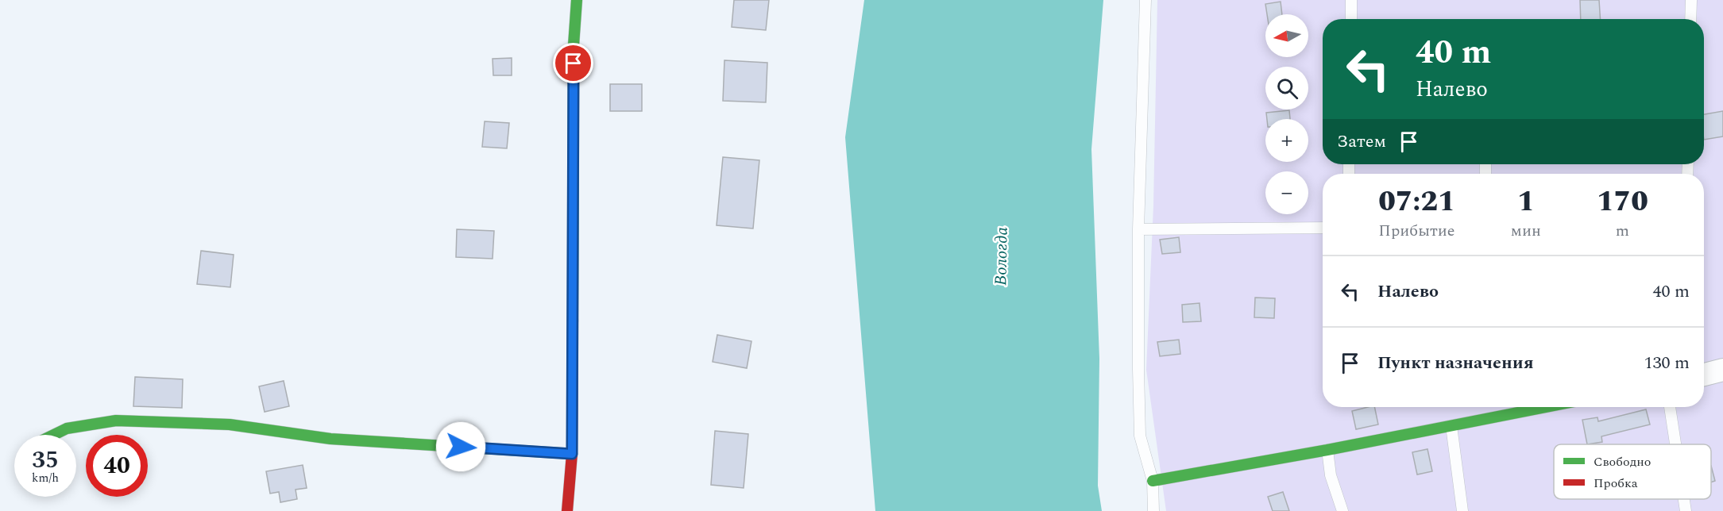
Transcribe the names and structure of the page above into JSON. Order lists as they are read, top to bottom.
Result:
{
  "water": ["Вологда"],
  "legend": ["Свободно", "Пробка"],
  "north": "left",
  "page": {
    "map_buttons": ["+", "−"],
    "turn": ["40 m", "Налево"],
    "then": "Затем",
    "eta": [
      "07:21",
      "Прибытие",
      "1",
      "мин",
      "170",
      "m"
    ],
    "list": [
      {
        "name": "Налево",
        "value": "40 m"
      },
      {
        "name": "Пункт назначения",
        "value": "130 m"
      }
    ],
    "speed": "35 km/h",
    "limit": "40"
  }
}
